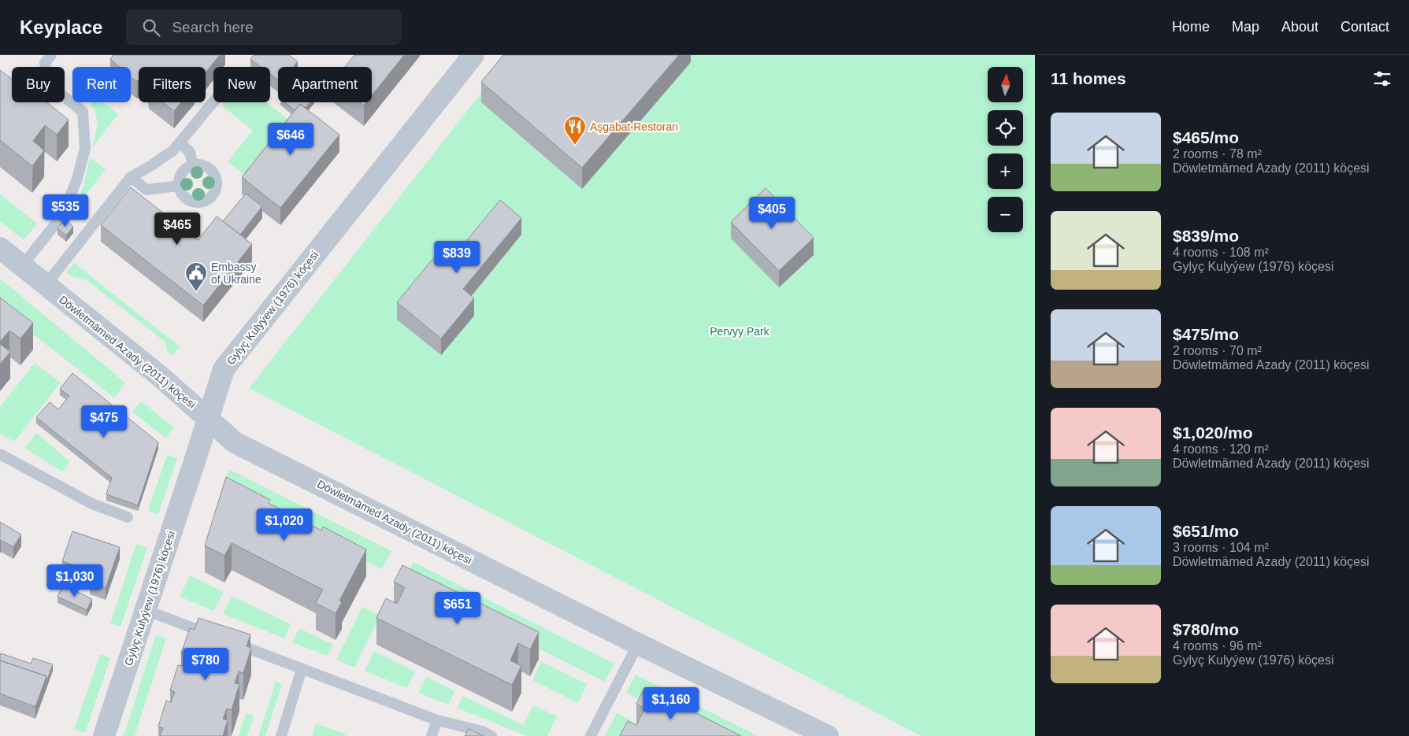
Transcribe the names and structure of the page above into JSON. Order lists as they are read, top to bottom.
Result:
{
  "streets": {
    "street": ["Gylyç Kulyýew (1976) köçesi", "Döwletmämed Azady (2011) köçesi"]
  },
  "crossings": [
    ["Gylyç Kulyýew (1976) köçesi", "Döwletmämed Azady (2011) köçesi"]
  ],
  "parks": ["Pervyy Park"],
  "places": {
    "restaurant": ["Aşgabat Restoran"],
    "public building": ["Embassy of Ukraine"]
  },
  "north": "top",
  "page": {
    "header": "Keyplace",
    "search": "Search here",
    "nav": [
      "Home",
      "Map",
      "About",
      "Contact"
    ],
    "heading": "11 homes",
    "map_buttons": ["+", "−"],
    "chip": [
      "Buy",
      "Rent",
      "Filters",
      "New",
      "Apartment"
    ],
    "list": [
      {
        "name": "$465/mo",
        "note": "2 rooms · 78 m² · Döwletmämed Azady (2011) köçesi"
      },
      {
        "name": "$839/mo",
        "note": "4 rooms · 108 m² · Gylyç Kulyýew (1976) köçesi"
      },
      {
        "name": "$475/mo",
        "note": "2 rooms · 70 m² · Döwletmämed Azady (2011) köçesi"
      },
      {
        "name": "$1,020/mo",
        "note": "4 rooms · 120 m² · Döwletmämed Azady (2011) köçesi"
      },
      {
        "name": "$651/mo",
        "note": "3 rooms · 104 m² · Döwletmämed Azady (2011) köçesi"
      },
      {
        "name": "$780/mo",
        "note": "4 rooms · 96 m² · Gylyç Kulyýew (1976) köçesi"
      }
    ],
    "price": [
      "$646",
      "$535",
      "$405",
      "$465",
      "$839",
      "$475",
      "$1,020",
      "$1,030",
      "$651",
      "$780",
      "$1,160"
    ]
  }
}
